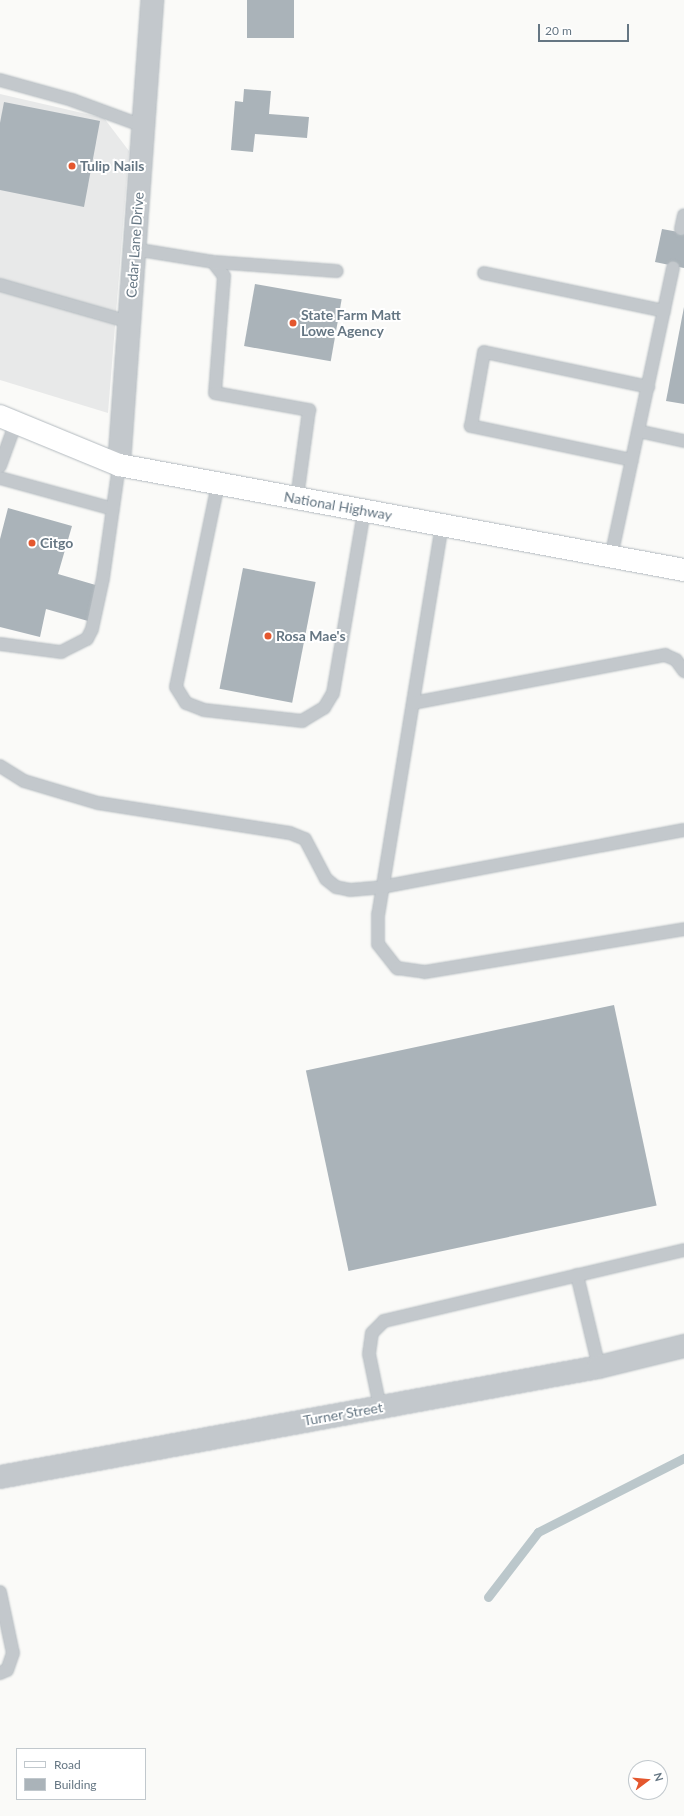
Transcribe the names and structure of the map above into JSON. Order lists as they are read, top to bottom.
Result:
{
  "streets": {
    "main road": ["National Highway"],
    "street": ["Cedar Lane Drive", "Turner Street"]
  },
  "crossings": [
    ["Cedar Lane Drive", "National Highway"]
  ],
  "places": [
    "Tulip Nails",
    "State Farm Matt Lowe Agency",
    "Citgo",
    "Rosa Mae's"
  ],
  "legend": ["Road", "Building"],
  "scale_bar": "20 m",
  "north": "right"
}
